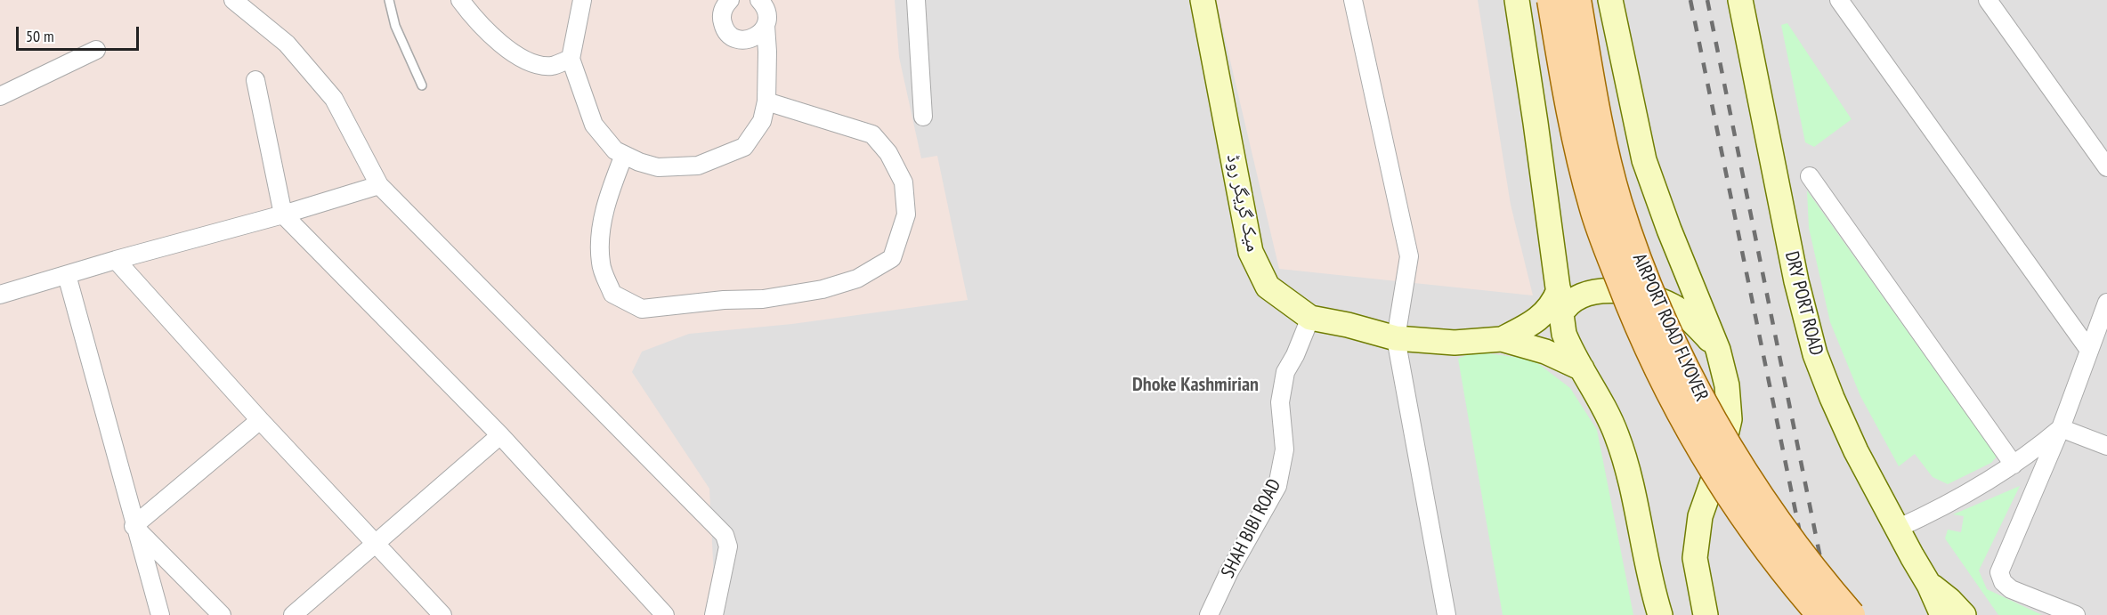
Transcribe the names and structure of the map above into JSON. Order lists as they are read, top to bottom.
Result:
{
  "streets": {
    "main road": ["میک گریگر روڈ", "DRY PORT ROAD", "AIRPORT ROAD FLYOVER"],
    "street": ["SHAH BIBI ROAD"]
  },
  "crossings": [
    ["میک گریگر روڈ", "SHAH BIBI ROAD"]
  ],
  "districts": ["Dhoke Kashmirian"],
  "scale_bar": "50 m"
}
